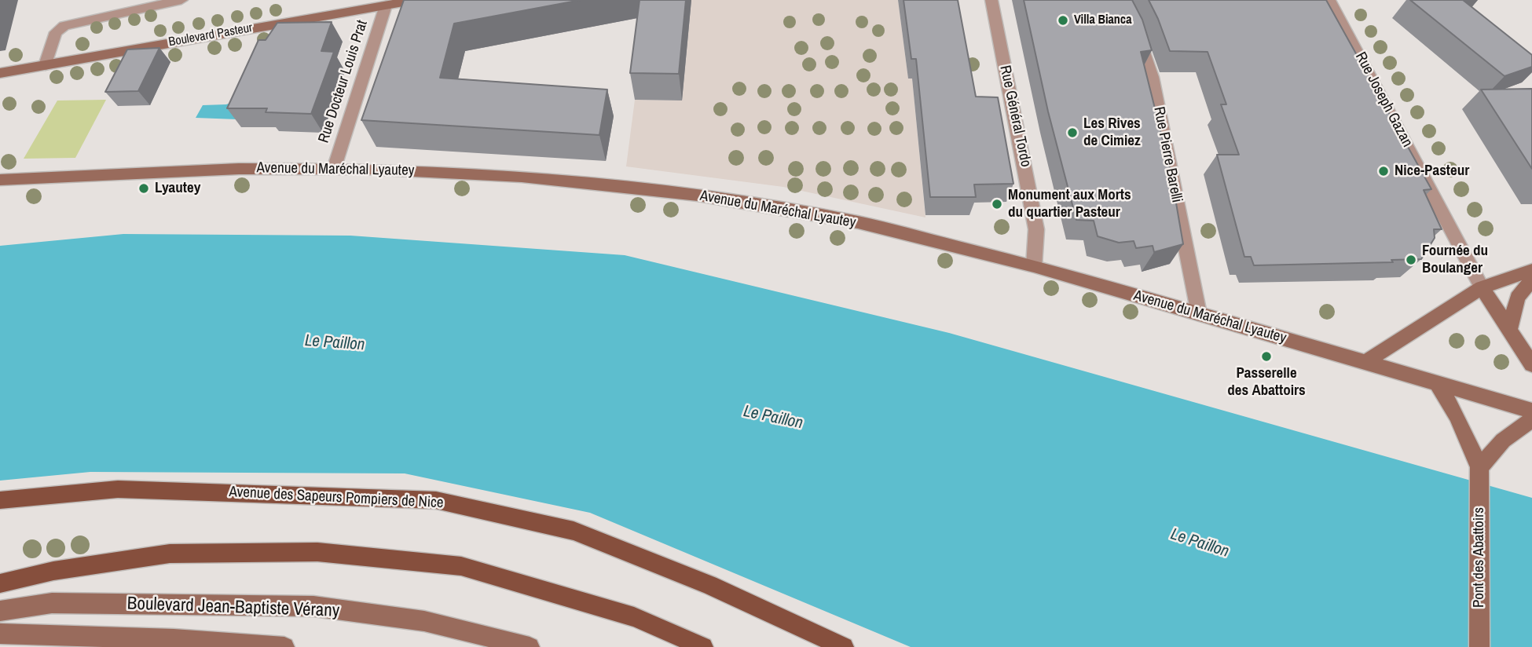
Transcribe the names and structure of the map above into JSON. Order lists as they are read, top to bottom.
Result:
{
  "streets": {
    "main road": [
      "Boulevard Pasteur",
      "Avenue du Maréchal Lyautey",
      "Avenue des Sapeurs Pompiers de Nice",
      "Pont des Abattoirs",
      "Boulevard Jean-Baptiste Vérany"
    ],
    "street": [
      "Rue Docteur Louis Prat",
      "Rue Joseph Gazan",
      "Rue Général Tordo",
      "Rue Pierre Barelli"
    ]
  },
  "crossings": [
    ["Boulevard Pasteur", "Rue Docteur Louis Prat"],
    ["Rue Docteur Louis Prat", "Avenue du Maréchal Lyautey"],
    ["Rue Général Tordo", "Avenue du Maréchal Lyautey"],
    ["Rue Pierre Barelli", "Avenue du Maréchal Lyautey"]
  ],
  "water": ["Le Paillon"],
  "places": [
    "Villa Bianca",
    "Les Rives de Cimiez",
    "Nice-Pasteur",
    "Lyautey",
    "Monument aux Morts du quartier Pasteur",
    "Fournée du Boulanger",
    "Passerelle des Abattoirs"
  ]
}
